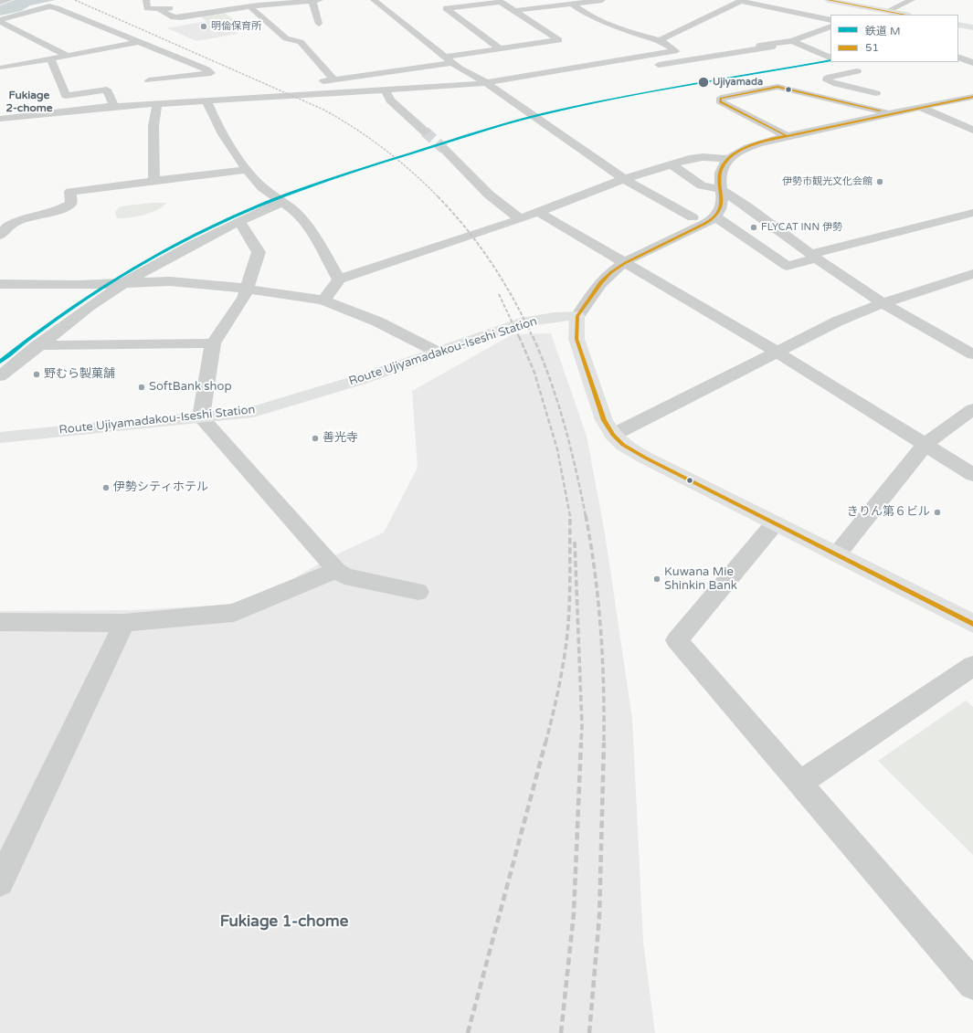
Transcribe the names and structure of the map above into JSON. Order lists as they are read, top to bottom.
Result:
{
  "streets": {
    "main road": ["Route Ujiyamadakou-Iseshi Station"]
  },
  "districts": ["Fukiage 2-chome", "Fukiage 1-chome"],
  "places": [
    "明倫保育所",
    "Ujiyamada",
    "伊勢市観光文化会館",
    "FLYCAT INN 伊勢",
    "野むら製菓舗",
    "SoftBank shop",
    "善光寺",
    "伊勢シティホテル",
    "きりん第６ビル",
    "Kuwana Mie Shinkin Bank"
  ],
  "lines": ["transit line 51", "rail line M"],
  "legend": ["鉄道 M", "51"]
}
